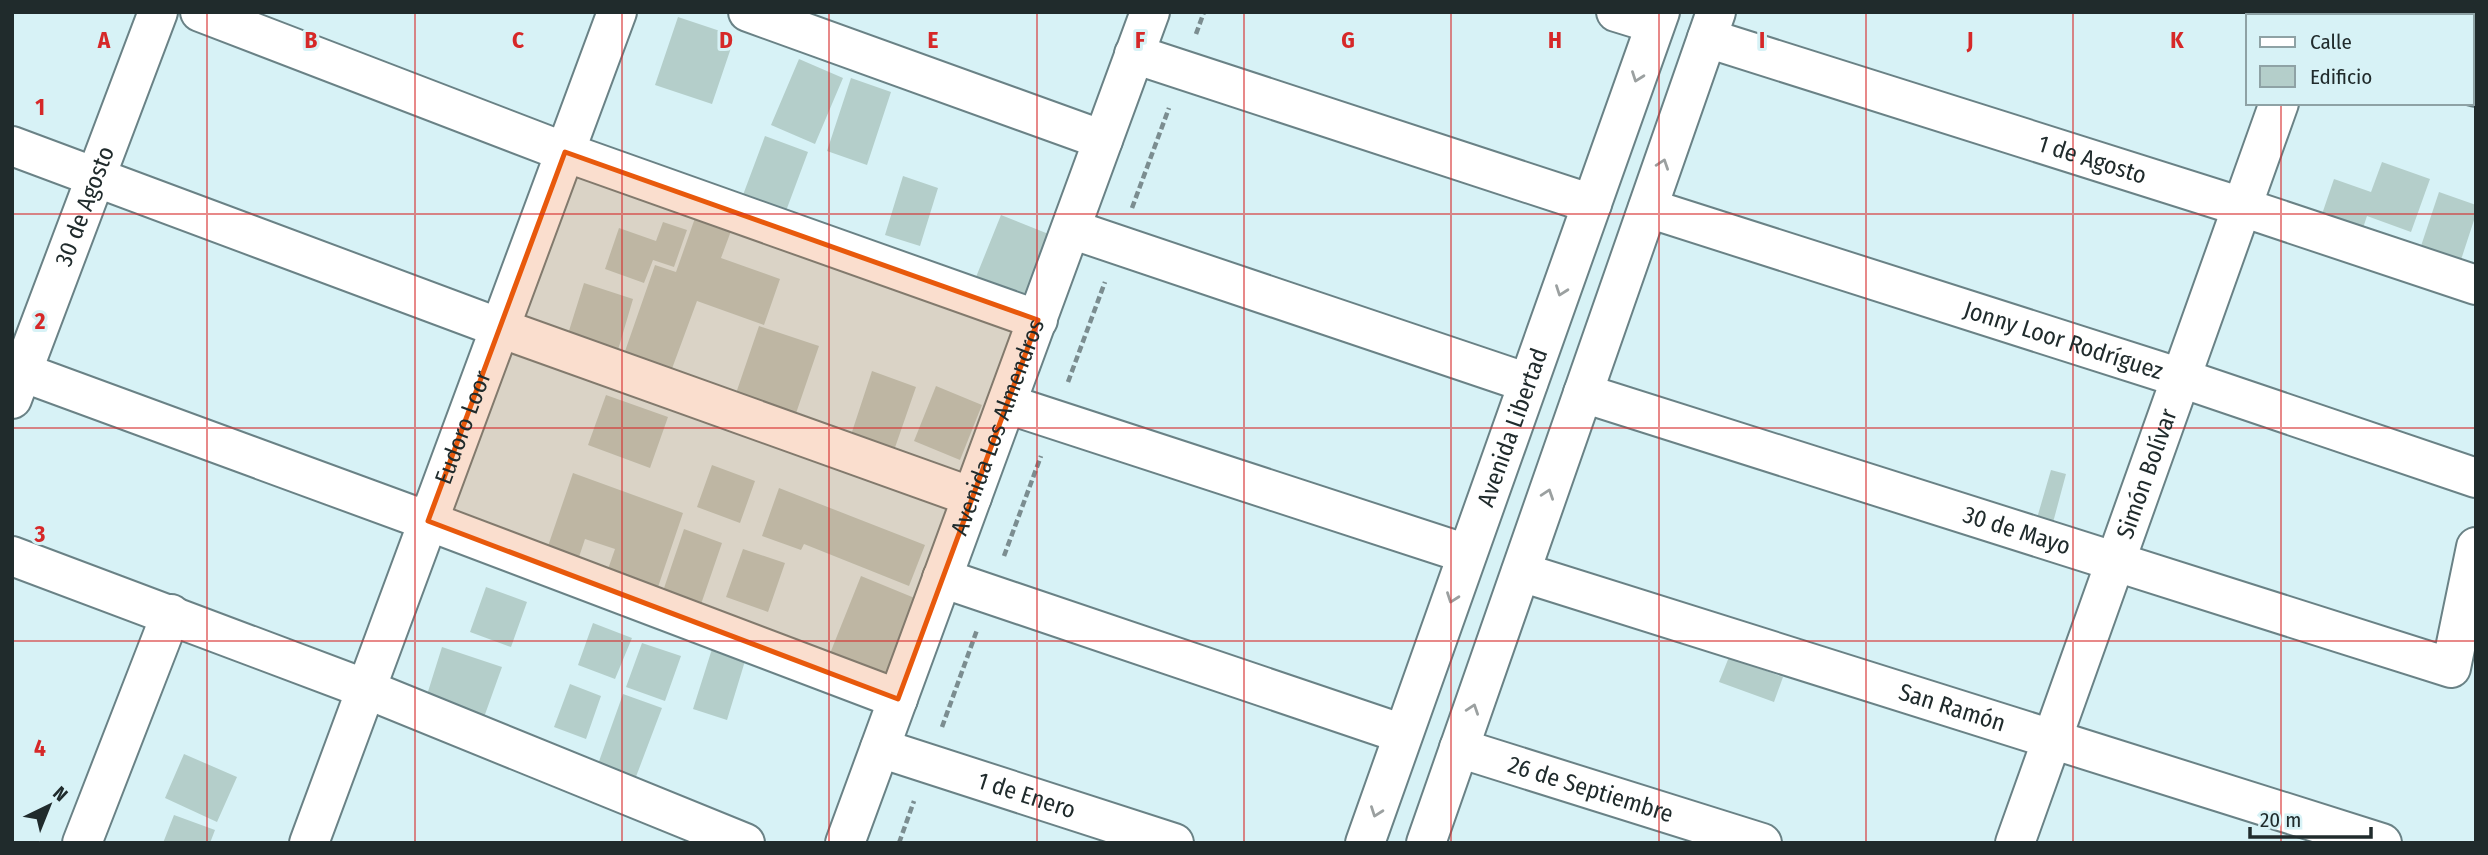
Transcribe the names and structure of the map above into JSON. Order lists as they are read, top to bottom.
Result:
{
  "streets": {
    "street": [
      "1 de Agosto",
      "30 de Agosto",
      "Jonny Loor Rodríguez",
      "Eudoro Loor",
      "Avenida Los Almendros",
      "Avenida Libertad",
      "Simón Bolívar",
      "30 de Mayo",
      "San Ramón",
      "26 de Septiembre",
      "1 de Enero"
    ]
  },
  "crossings": [
    ["1 de Agosto", "Simón Bolívar"],
    ["Jonny Loor Rodríguez", "Simón Bolívar"],
    ["Avenida Los Almendros", "1 de Enero"],
    ["Simón Bolívar", "30 de Mayo"],
    ["Simón Bolívar", "San Ramón"]
  ],
  "legend": ["Calle", "Edificio"],
  "scale_bar": "20 m",
  "north": "top right",
  "grid": {
    "columns": [
      "A",
      "B",
      "C",
      "D",
      "E",
      "F",
      "G",
      "H",
      "I",
      "J",
      "K"
    ],
    "rows": [
      "1",
      "2",
      "3",
      "4"
    ]
  }
}
